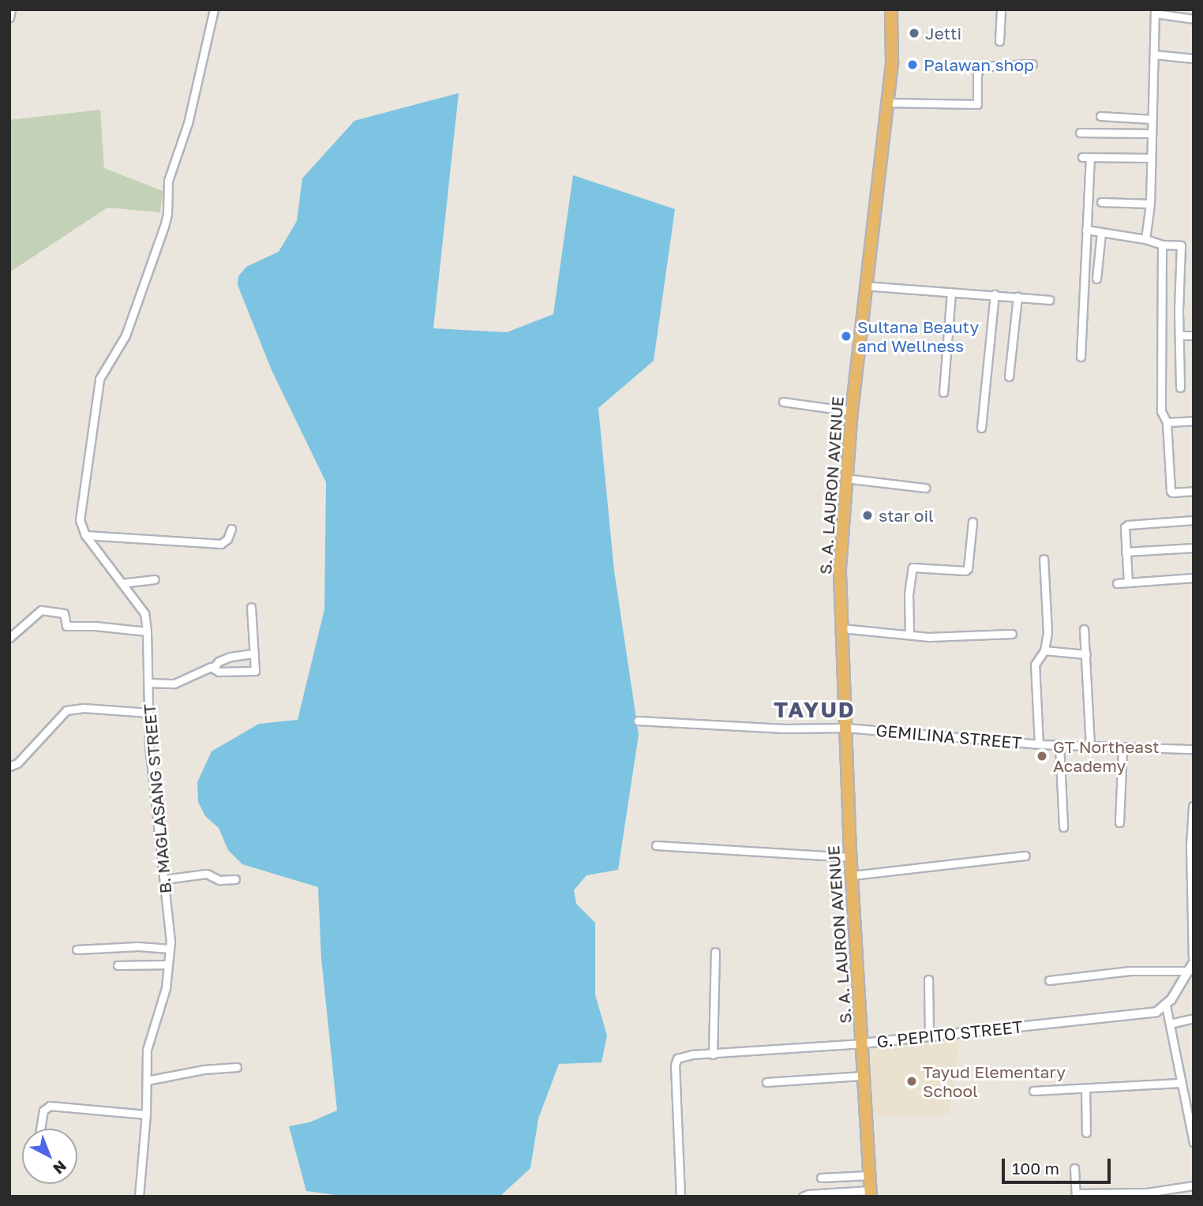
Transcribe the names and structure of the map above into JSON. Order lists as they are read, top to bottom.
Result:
{
  "streets": {
    "highway": ["S. A. LAURON AVENUE"],
    "street": ["GEMILINA STREET", "B. MAGLASANG STREET", "G. PEPITO STREET"]
  },
  "crossings": [
    ["S. A. LAURON AVENUE", "GEMILINA STREET"],
    ["S. A. LAURON AVENUE", "G. PEPITO STREET"]
  ],
  "districts": ["TAYUD"],
  "places": [
    "Jetti",
    "Palawan shop",
    "Sultana Beauty and Wellness",
    "star oil",
    "GT Northeast Academy",
    "Tayud Elementary School"
  ],
  "scale_bar": "100 m",
  "north": "bottom right"
}
